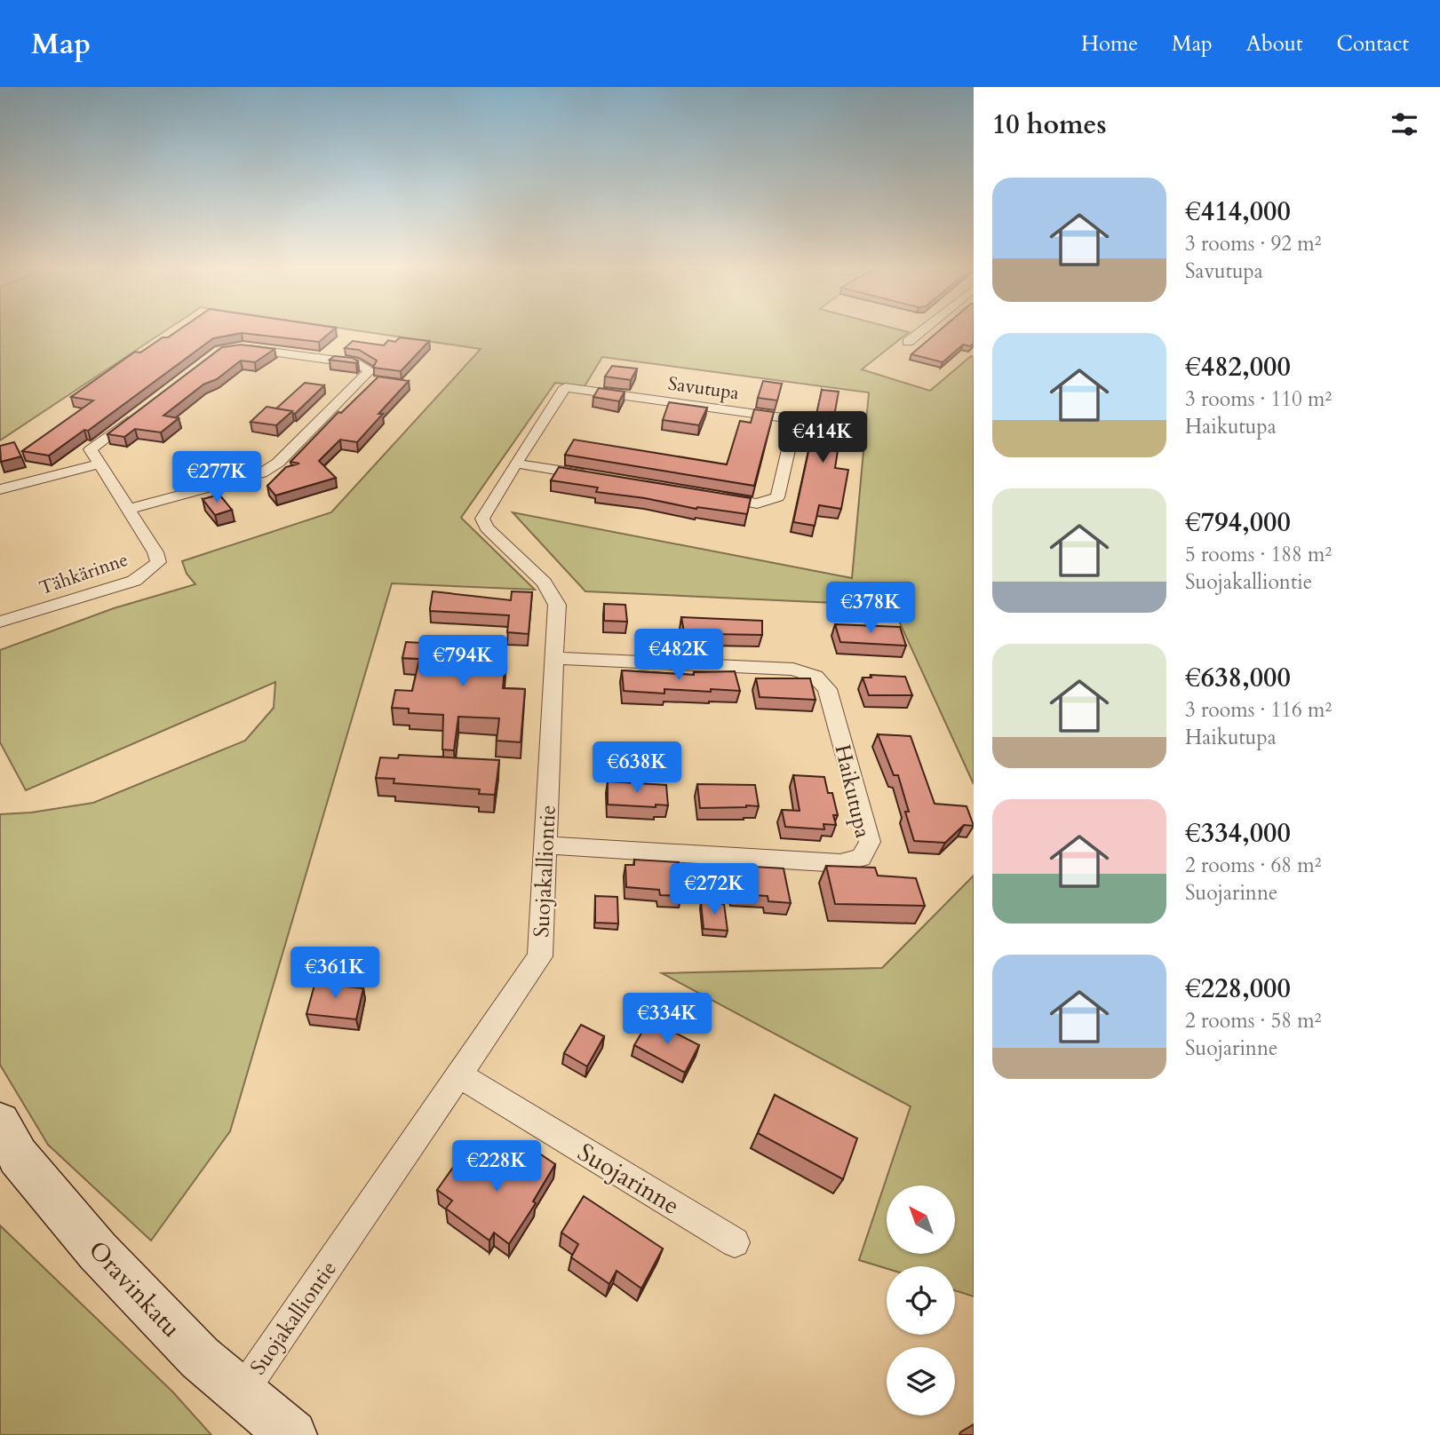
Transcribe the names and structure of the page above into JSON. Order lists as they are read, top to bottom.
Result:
{
  "streets": {
    "street": [
      "Savutupa",
      "Tähkärinne",
      "Haikutupa",
      "Suojakalliontie",
      "Suojarinne",
      "Oravinkatu"
    ]
  },
  "crossings": [
    ["Savutupa", "Suojakalliontie"],
    ["Haikutupa", "Suojakalliontie"],
    ["Suojakalliontie", "Suojarinne"],
    ["Suojakalliontie", "Oravinkatu"]
  ],
  "north": "top left",
  "page": {
    "header": "Map",
    "nav": [
      "Home",
      "Map",
      "About",
      "Contact"
    ],
    "heading": "10 homes",
    "list": [
      {
        "name": "€414,000",
        "note": "3 rooms · 92 m² · Savutupa"
      },
      {
        "name": "€482,000",
        "note": "3 rooms · 110 m² · Haikutupa"
      },
      {
        "name": "€794,000",
        "note": "5 rooms · 188 m² · Suojakalliontie"
      },
      {
        "name": "€638,000",
        "note": "3 rooms · 116 m² · Haikutupa"
      },
      {
        "name": "€334,000",
        "note": "2 rooms · 68 m² · Suojarinne"
      },
      {
        "name": "€228,000",
        "note": "2 rooms · 58 m² · Suojarinne"
      }
    ],
    "price": [
      "€414K",
      "€277K",
      "€378K",
      "€482K",
      "€794K",
      "€638K",
      "€272K",
      "€361K",
      "€334K",
      "€228K"
    ]
  }
}
